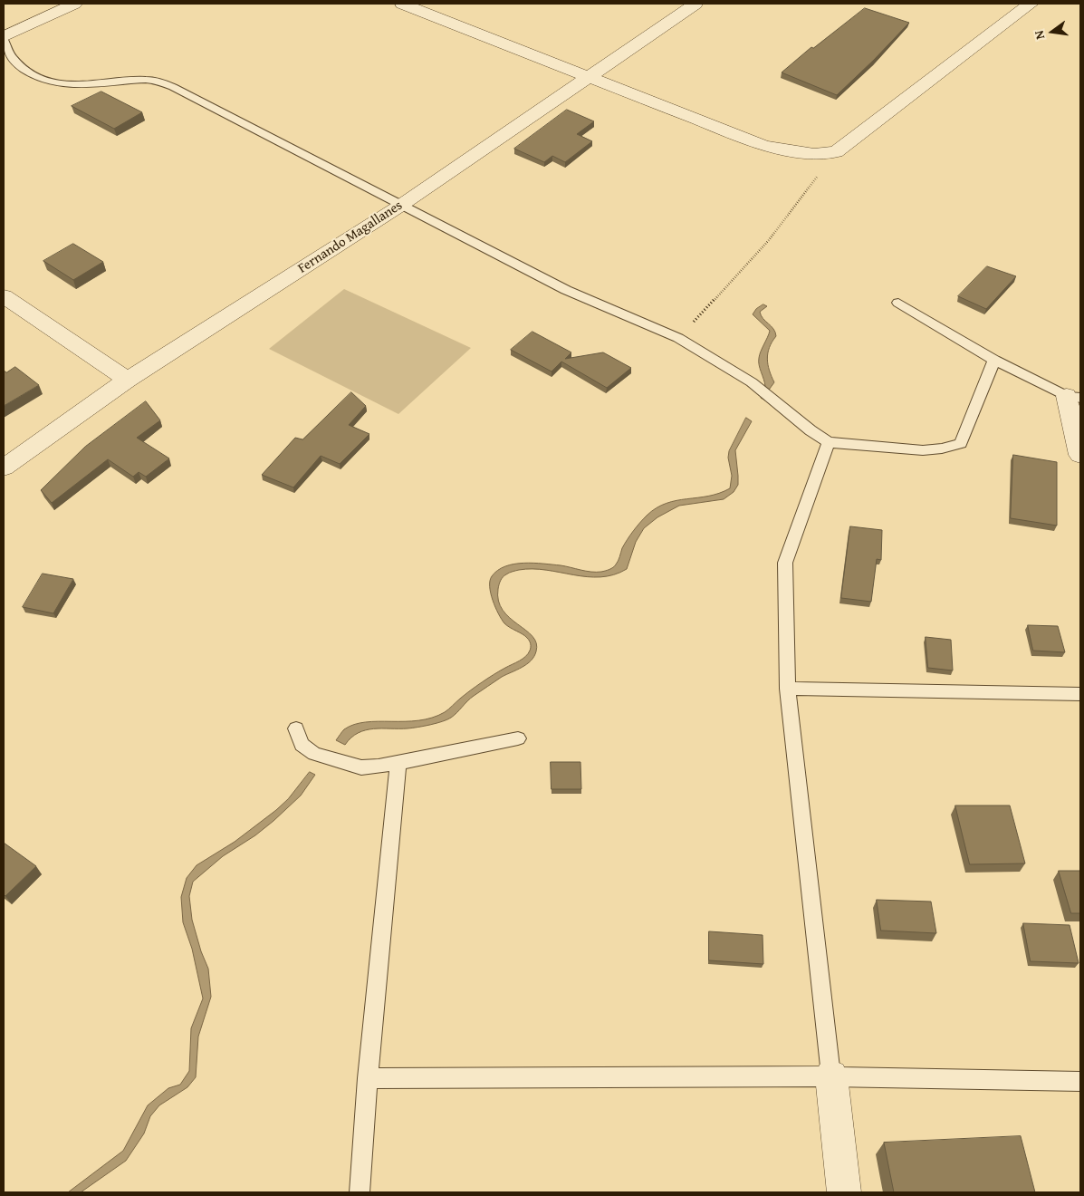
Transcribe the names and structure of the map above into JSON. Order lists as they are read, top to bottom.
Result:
{
  "streets": {
    "street": ["Fernando Magallanes"]
  },
  "north": "left"
}
